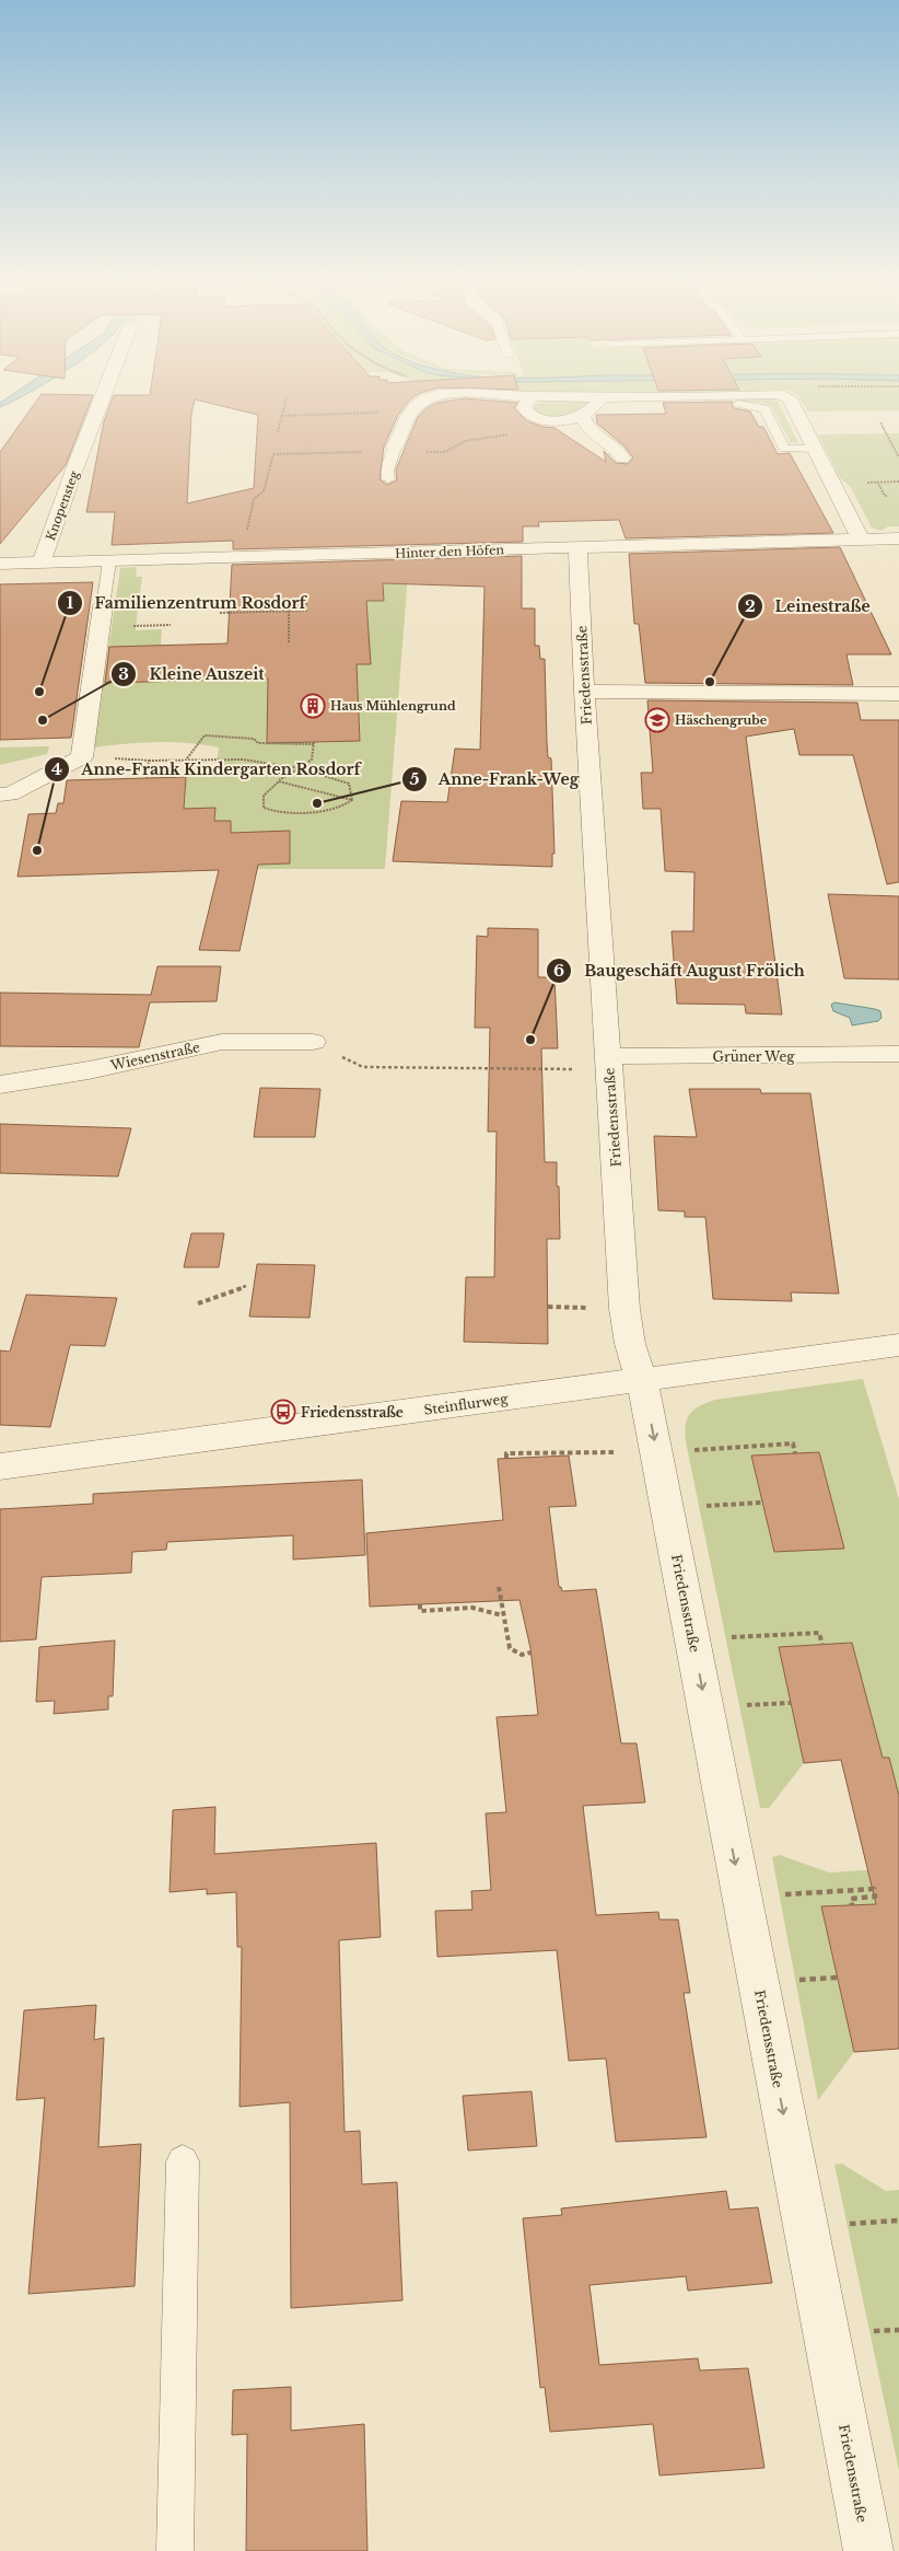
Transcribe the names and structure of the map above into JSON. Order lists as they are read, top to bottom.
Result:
{
  "streets": {
    "street": [
      "Knopensteg",
      "Hinter den Höfen",
      "Friedensstraße",
      "Wiesenstraße",
      "Grüner Weg",
      "Steinflurweg"
    ]
  },
  "crossings": [
    ["Knopensteg", "Hinter den Höfen"],
    ["Hinter den Höfen", "Friedensstraße"],
    ["Friedensstraße", "Grüner Weg"],
    ["Friedensstraße", "Steinflurweg"]
  ],
  "one_way": ["Friedensstraße"],
  "places": {
    "other": [
      "Leinestraße",
      "Familienzentrum Rosdorf",
      "Kleine Auszeit",
      "Anne-Frank-Weg",
      "Anne-Frank Kindergarten Rosdorf",
      "Baugeschäft August Frölich"
    ],
    "building": ["Haus Mühlengrund"],
    "school or university": ["Häschengrube"],
    "bus stop": ["Friedensstraße"]
  }
}
